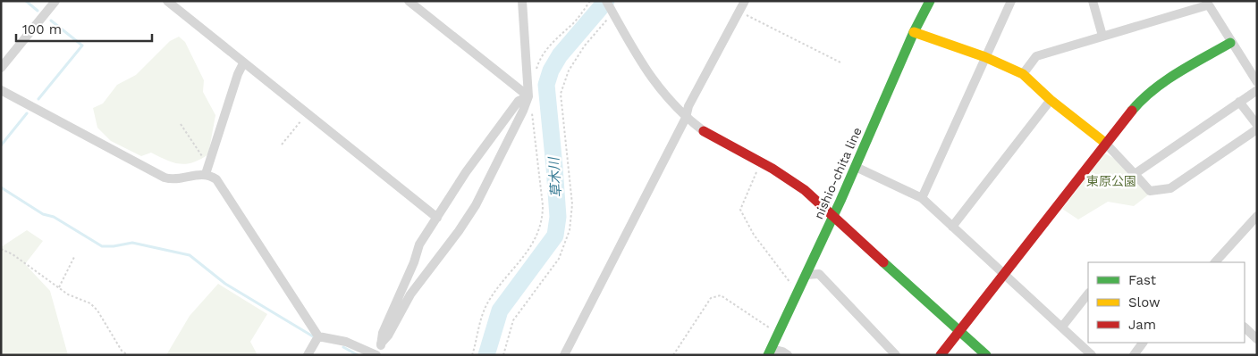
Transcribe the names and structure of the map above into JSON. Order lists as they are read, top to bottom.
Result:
{
  "streets": {
    "street": ["nishio-chita line"]
  },
  "water": ["草木川"],
  "parks": ["東原公園"],
  "legend": ["Fast", "Slow", "Jam"],
  "scale_bar": "100 m"
}
